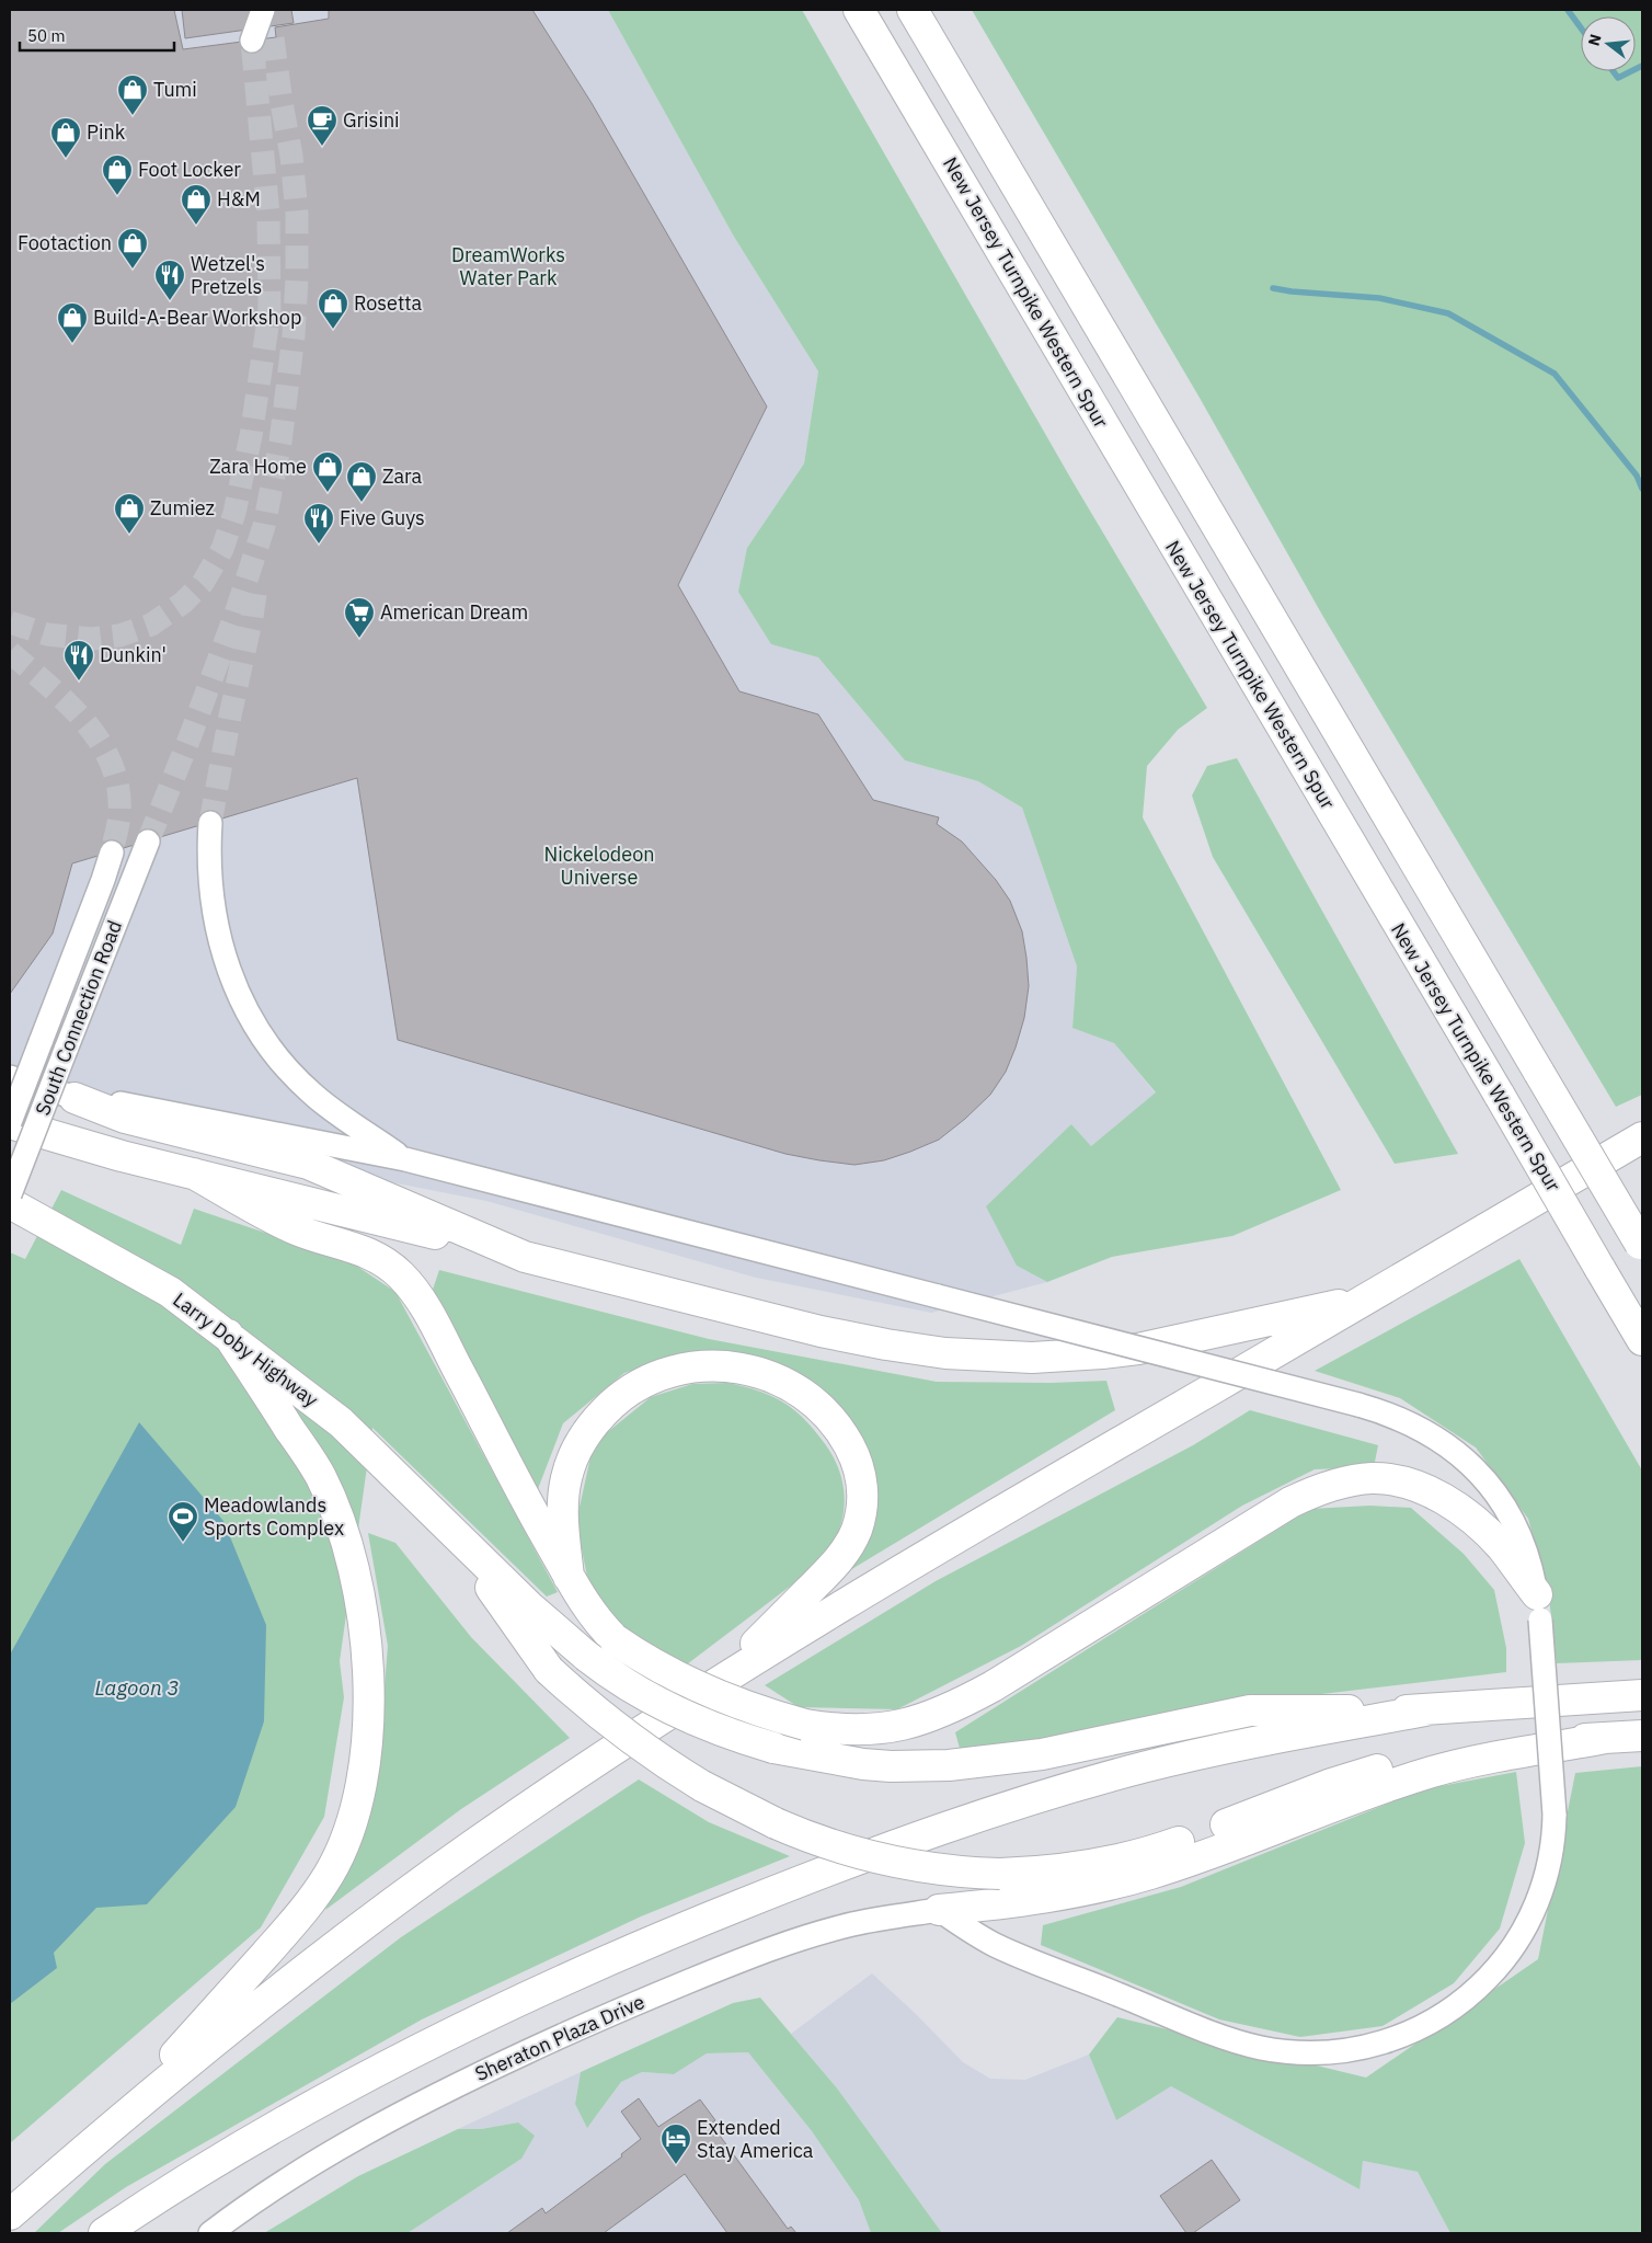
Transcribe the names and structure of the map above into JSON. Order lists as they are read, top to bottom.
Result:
{
  "streets": {
    "highway": ["New Jersey Turnpike Western Spur", "Larry Doby Highway"],
    "street": ["South Connection Road", "Sheraton Plaza Drive"]
  },
  "water": ["Lagoon 3"],
  "parks": ["DreamWorks Water Park", "Nickelodeon Universe"],
  "places": {
    "shop": [
      "Tumi",
      "Pink",
      "Foot Locker",
      "H&M",
      "Footaction",
      "Rosetta",
      "Build-A-Bear Workshop",
      "Zara Home",
      "Zara",
      "Zumiez"
    ],
    "cafe": ["Grisini"],
    "restaurant": ["Wetzel's Pretzels", "Five Guys", "Dunkin'"],
    "supermarket": ["American Dream"],
    "sports": ["Meadowlands Sports Complex"],
    "hotel": ["Extended Stay America"]
  },
  "scale_bar": "50 m",
  "north": "left"
}
